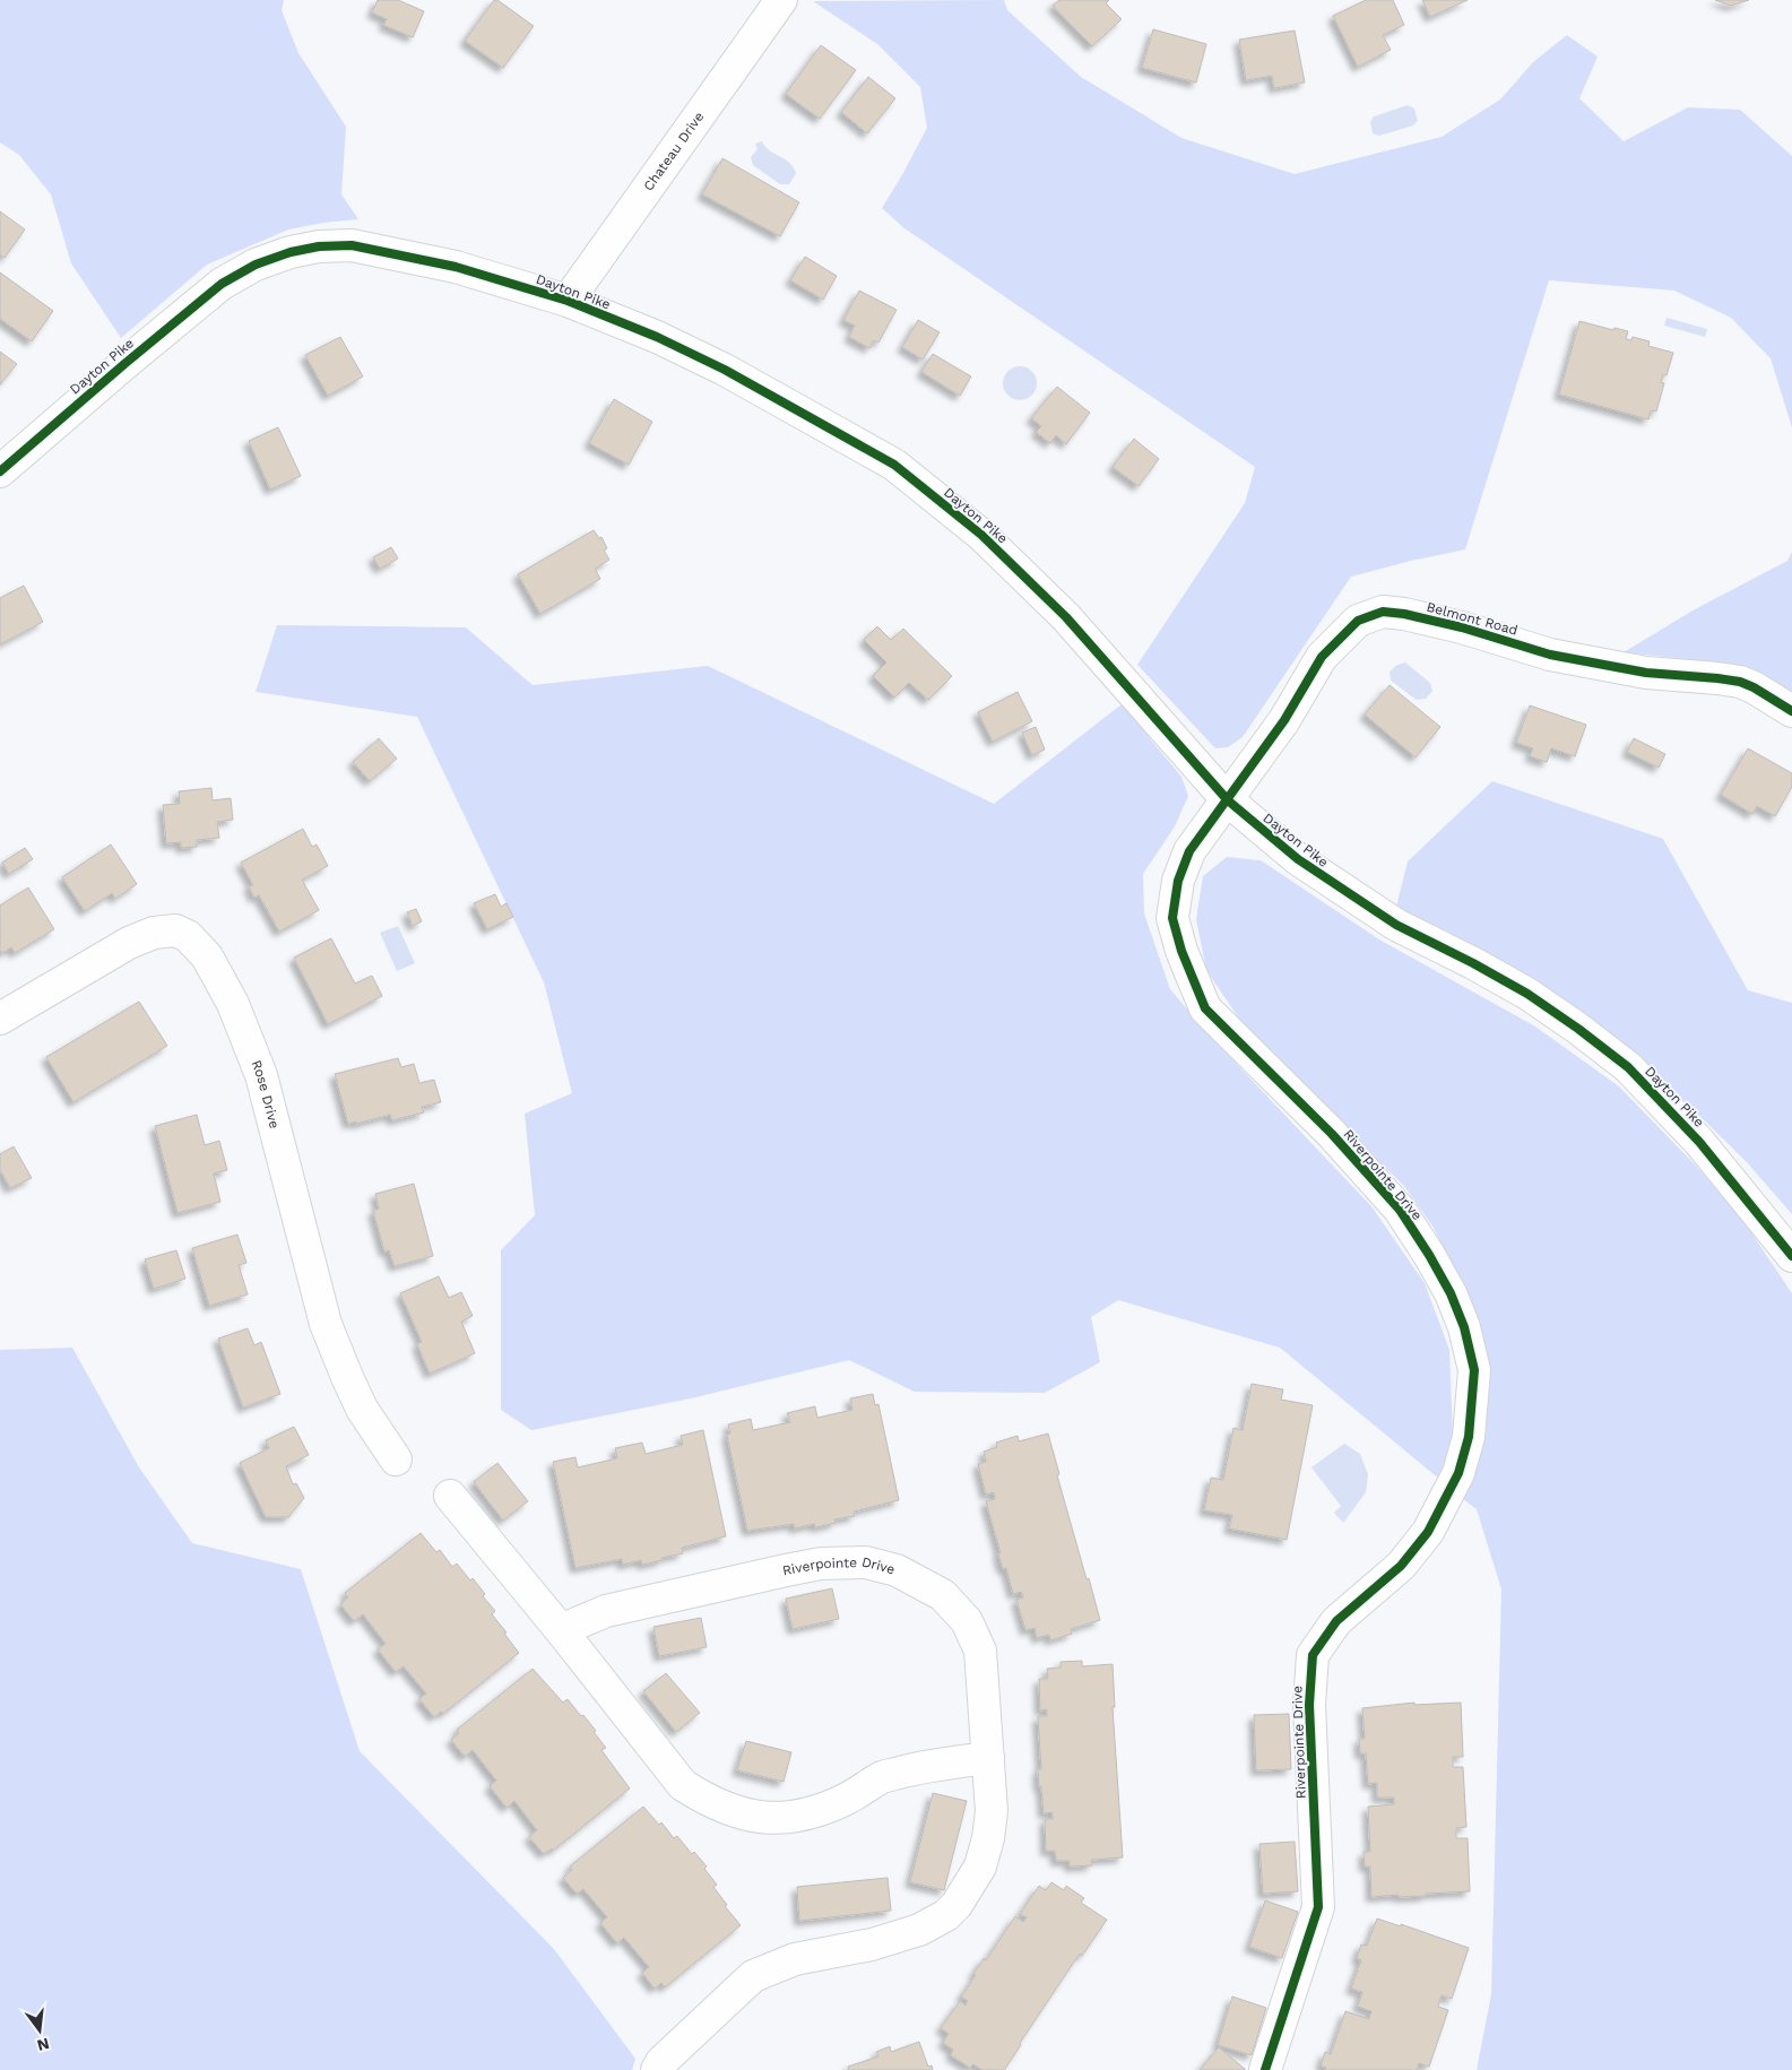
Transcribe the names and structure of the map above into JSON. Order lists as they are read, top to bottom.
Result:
{
  "streets": {
    "street": [
      "Chateau Drive",
      "Dayton Pike",
      "Belmont Road",
      "Rose Drive",
      "Riverpointe Drive"
    ]
  },
  "crossings": [
    ["Chateau Drive", "Dayton Pike"],
    ["Dayton Pike", "Belmont Road"],
    ["Dayton Pike", "Riverpointe Drive"],
    ["Belmont Road", "Riverpointe Drive"]
  ],
  "north": "bottom"
}
